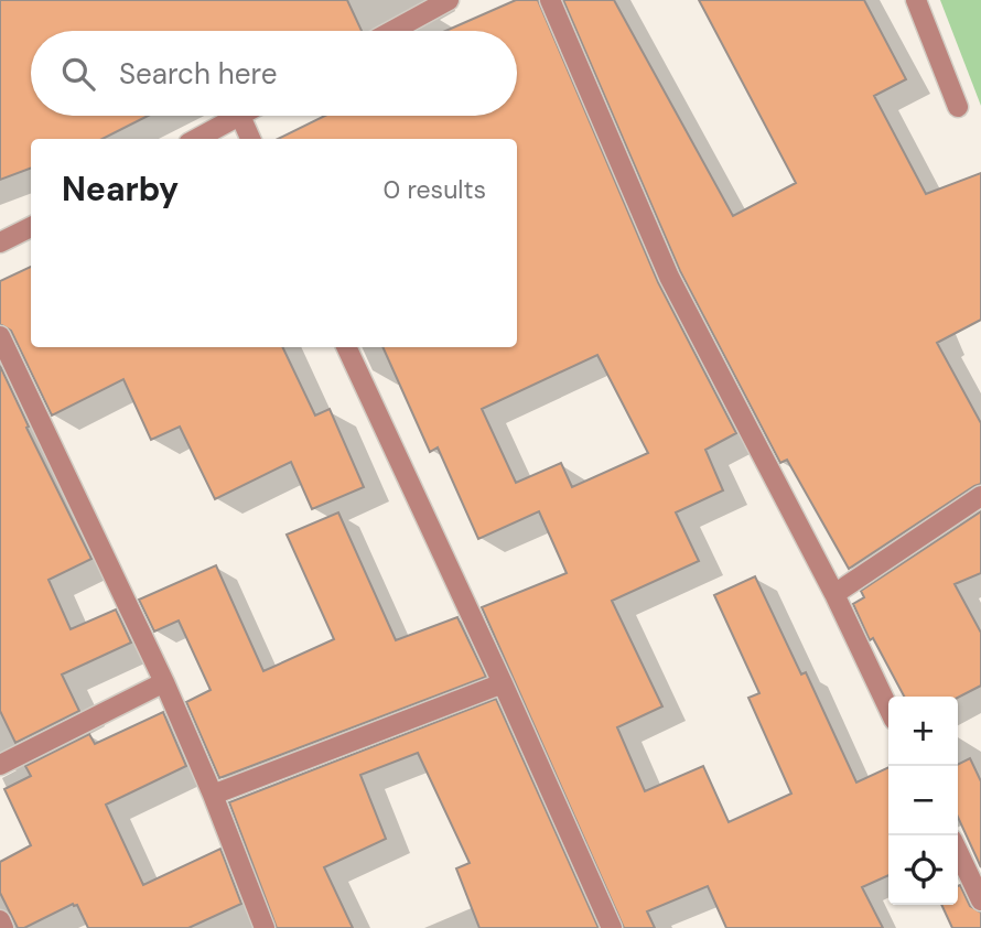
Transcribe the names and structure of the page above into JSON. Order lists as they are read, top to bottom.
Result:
{
  "page": {
    "search": "Search here",
    "heading": ["Nearby", "0 results"],
    "map_buttons": ["+", "−"]
  }
}
